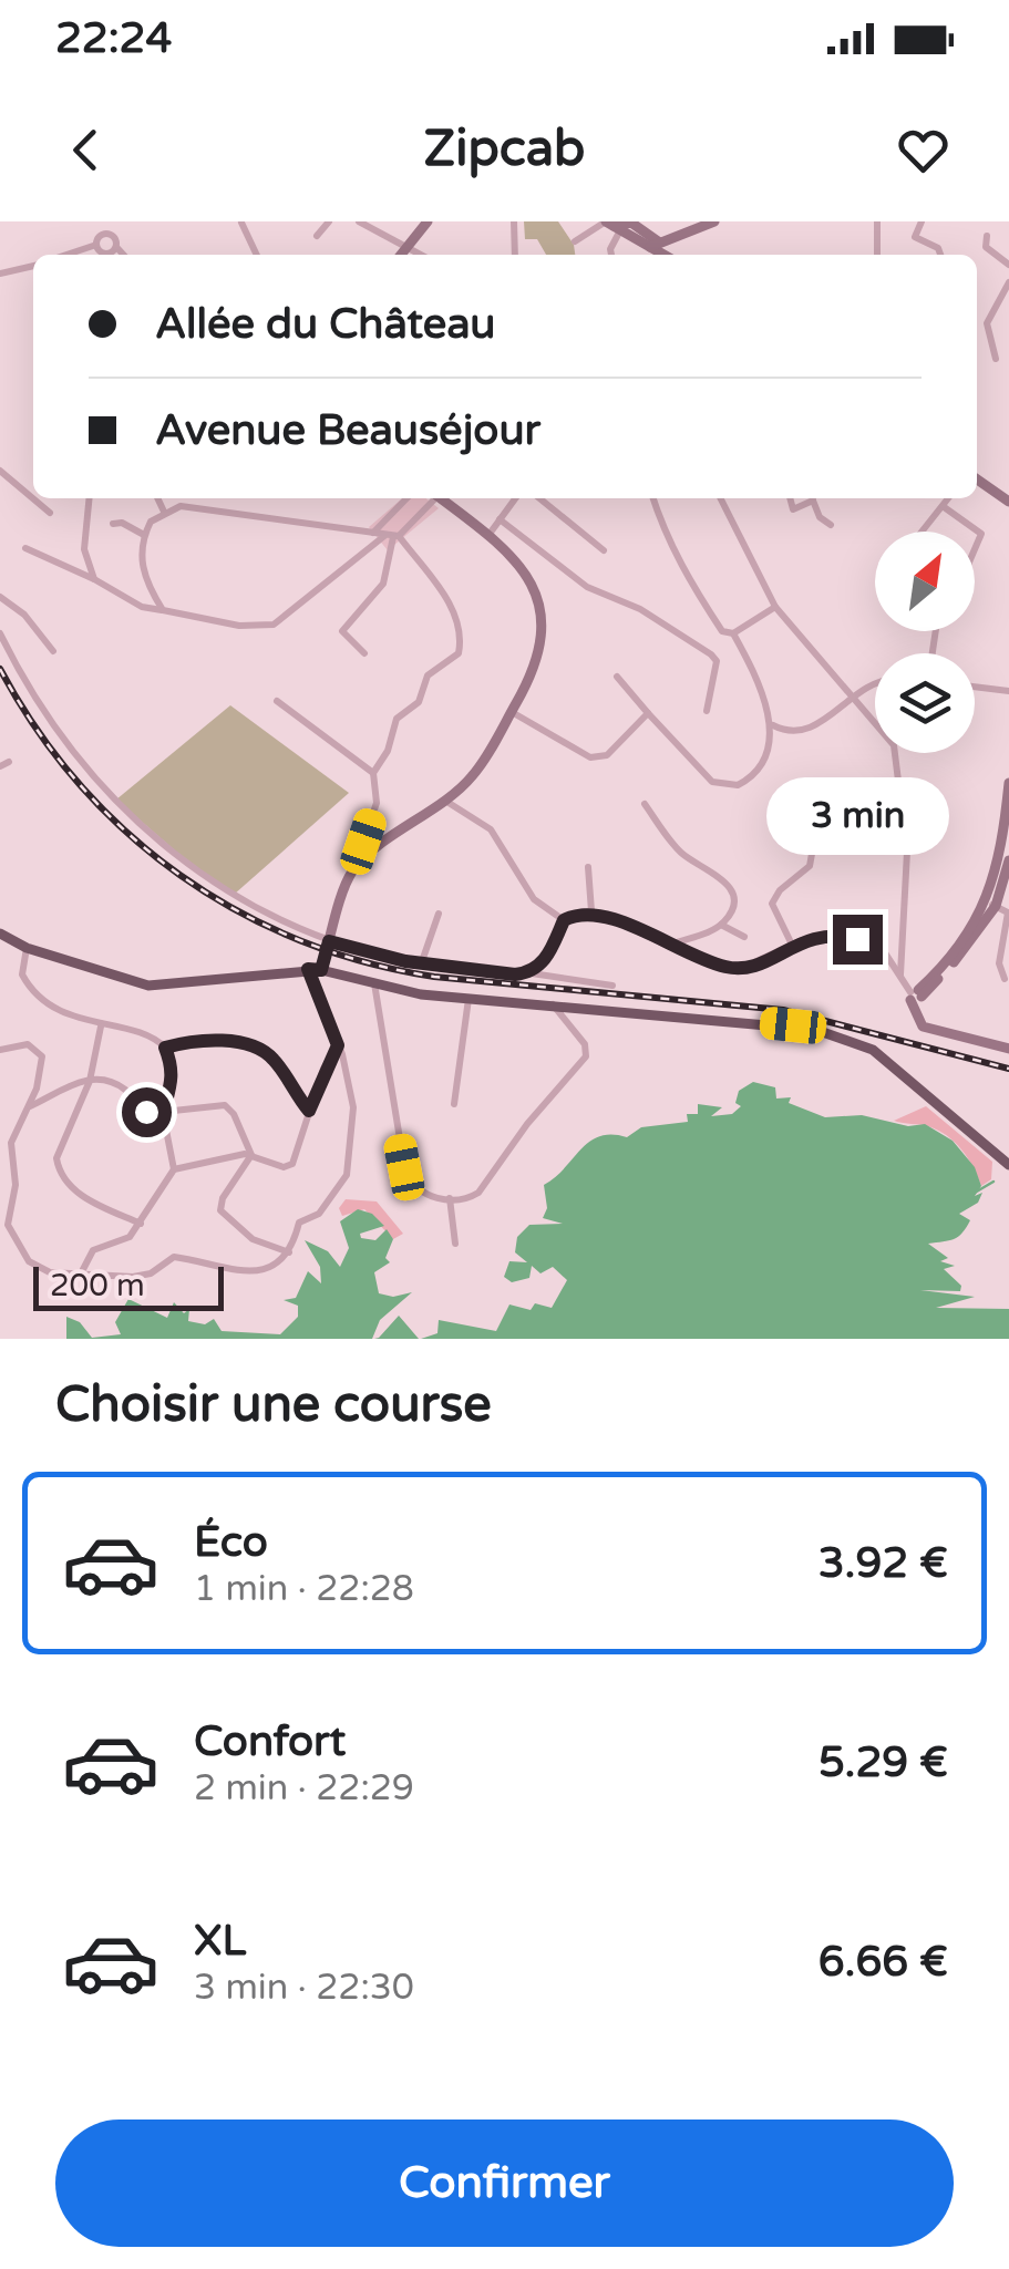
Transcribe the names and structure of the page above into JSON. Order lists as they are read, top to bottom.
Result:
{
  "scale_bar": "200 m",
  "north": "top right",
  "page": {
    "status": "22:24",
    "header": "Zipcab",
    "banner": ["Allée du Château", "Avenue Beauséjour"],
    "bubble": "3 min",
    "scale": "200 m",
    "heading": "Choisir une course",
    "list": [
      {
        "name": "Éco",
        "note": "1 min · 22:28",
        "value": "3.92 €"
      },
      {
        "name": "Confort",
        "note": "2 min · 22:29",
        "value": "5.29 €"
      },
      {
        "name": "XL",
        "note": "3 min · 22:30",
        "value": "6.66 €"
      }
    ],
    "buttons": "Confirmer"
  }
}
